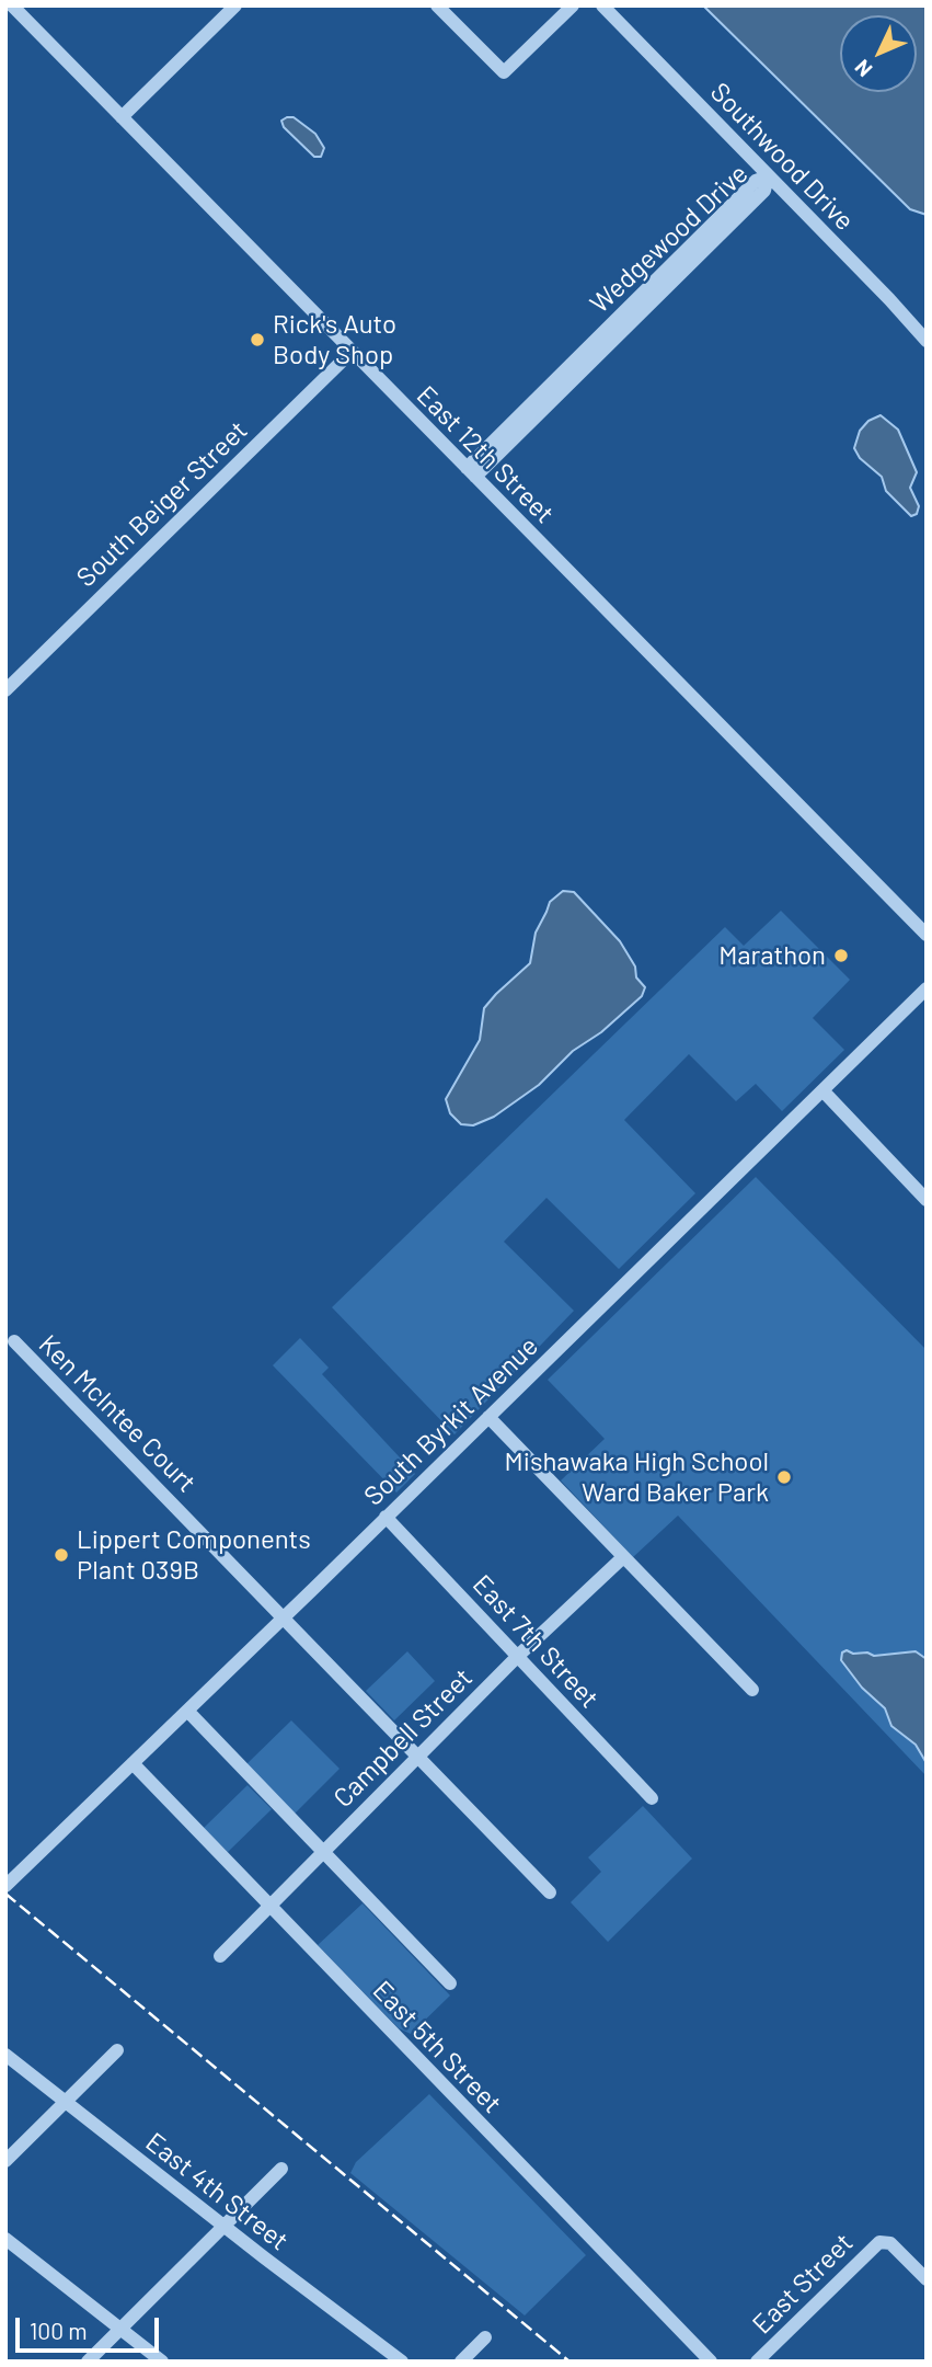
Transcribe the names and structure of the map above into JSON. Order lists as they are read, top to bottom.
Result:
{
  "streets": {
    "street": [
      "Southwood Drive",
      "Wedgewood Drive",
      "East 12th Street",
      "South Beiger Street",
      "Ken McIntee Court",
      "South Byrkit Avenue",
      "East 7th Street",
      "Campbell Street",
      "East 5th Street",
      "East 4th Street",
      "East Street"
    ]
  },
  "crossings": [
    ["Southwood Drive", "Wedgewood Drive"],
    ["Wedgewood Drive", "East 12th Street"],
    ["East 12th Street", "South Beiger Street"],
    ["Ken McIntee Court", "South Byrkit Avenue"],
    ["Ken McIntee Court", "Campbell Street"],
    ["South Byrkit Avenue", "East 7th Street"],
    ["South Byrkit Avenue", "East 5th Street"],
    ["East 7th Street", "Campbell Street"],
    ["Campbell Street", "East 5th Street"]
  ],
  "places": [
    "Rick's Auto Body Shop",
    "Marathon",
    "Mishawaka High School Ward Baker Park",
    "Lippert Components Plant 039B"
  ],
  "scale_bar": "100 m",
  "north": "bottom left"
}
